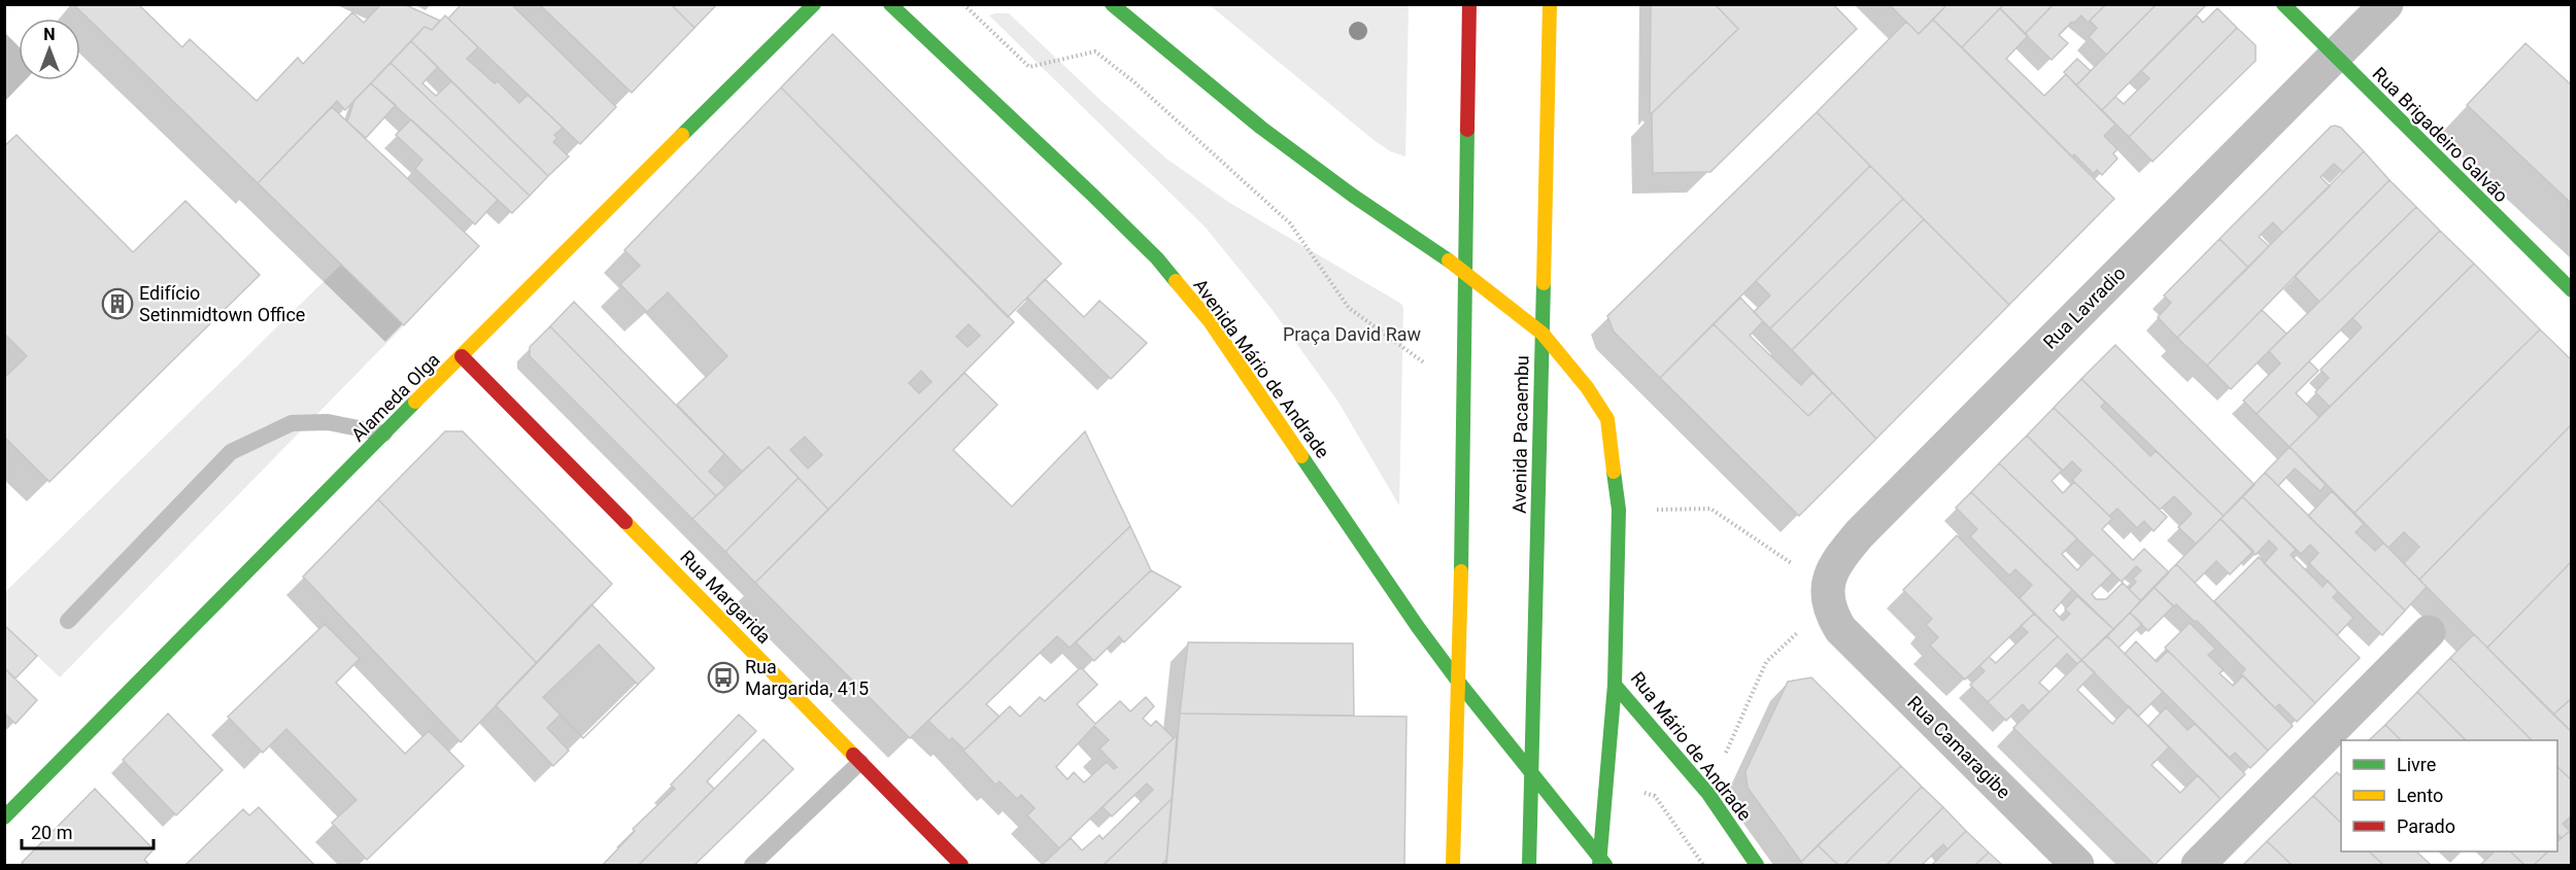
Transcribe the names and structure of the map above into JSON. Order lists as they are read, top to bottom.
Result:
{
  "streets": {
    "street": [
      "Rua Brigadeiro Galvão",
      "Rua Lavradio",
      "Avenida Mário de Andrade",
      "Alameda Olga",
      "Avenida Pacaembu",
      "Rua Margarida",
      "Rua Mário de Andrade",
      "Rua Camaragibe"
    ]
  },
  "crossings": [
    ["Rua Brigadeiro Galvão", "Rua Lavradio"],
    ["Rua Lavradio", "Rua Camaragibe"],
    ["Avenida Mário de Andrade", "Avenida Pacaembu"],
    ["Alameda Olga", "Rua Margarida"],
    ["Avenida Pacaembu", "Rua Mário de Andrade"]
  ],
  "parks": ["Praça David Raw"],
  "places": {
    "building": ["Edifício Setinmidtown Office"],
    "bus stop": ["Rua Margarida, 415"]
  },
  "legend": ["Livre", "Lento", "Parado"],
  "scale_bar": "20 m",
  "north": "top"
}
